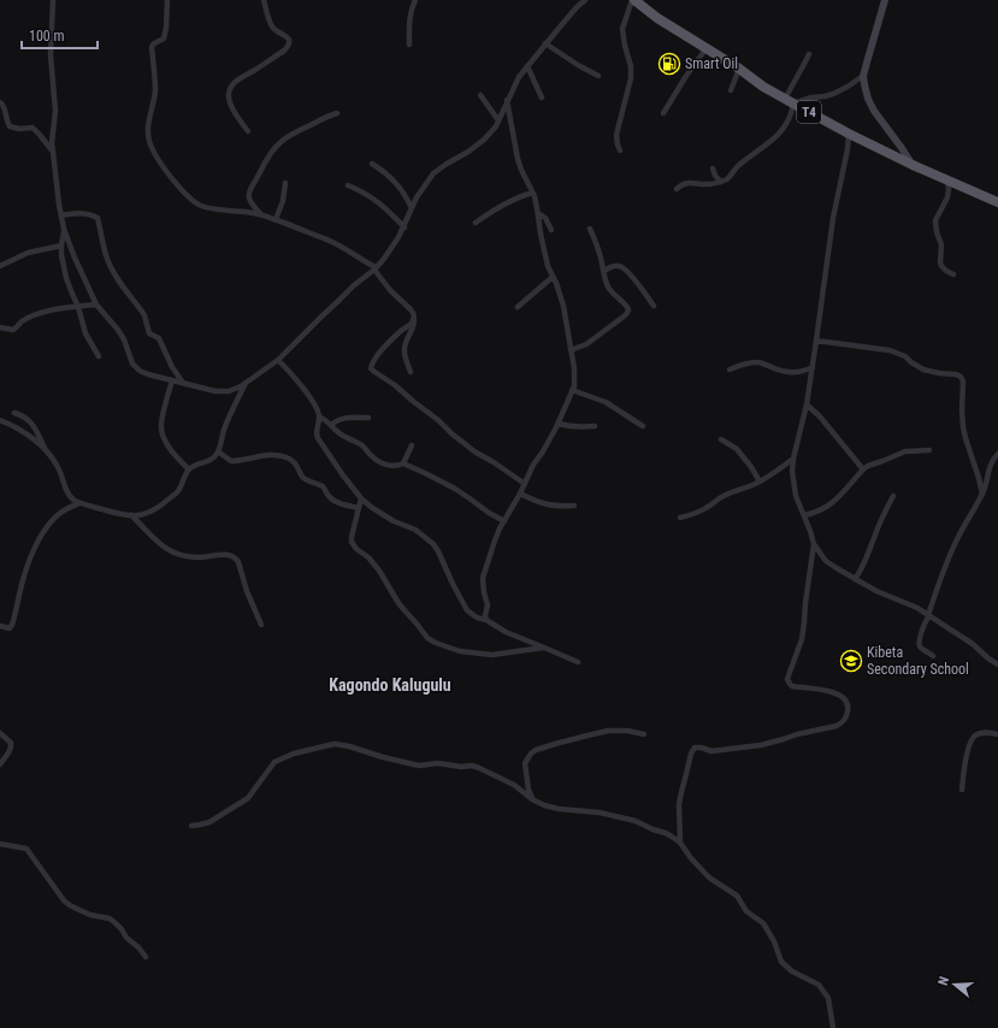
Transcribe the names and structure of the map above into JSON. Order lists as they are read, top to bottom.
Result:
{
  "streets": {
    "highway": ["T4"]
  },
  "districts": ["Kagondo Kalugulu"],
  "places": {
    "fuel station": ["Smart Oil"],
    "school or university": ["Kibeta Secondary School"]
  },
  "scale_bar": "100 m",
  "north": "left"
}
